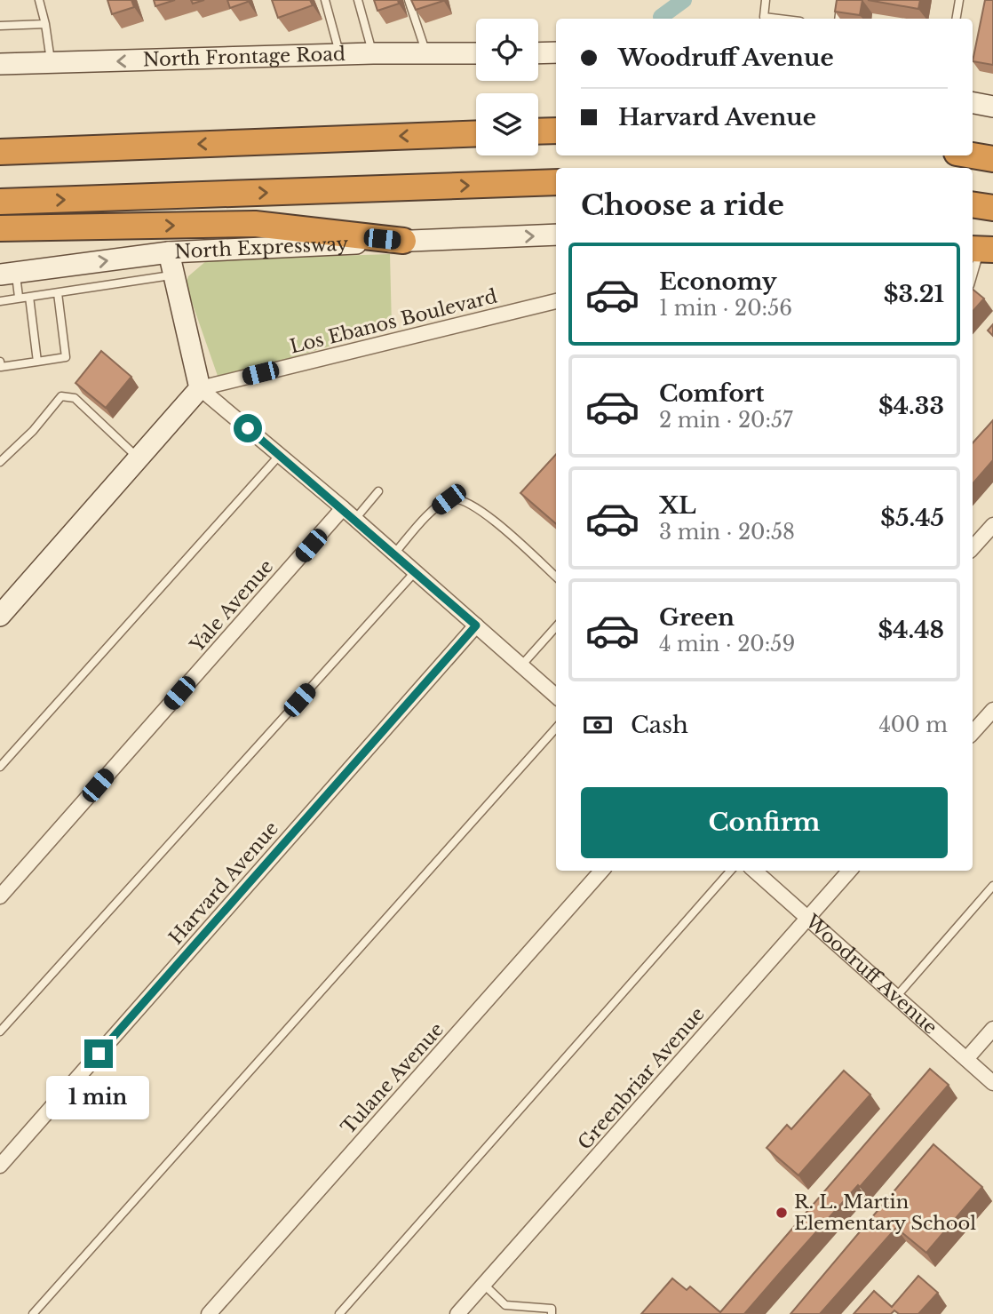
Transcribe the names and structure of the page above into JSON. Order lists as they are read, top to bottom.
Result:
{
  "streets": {
    "main road": ["North Frontage Road", "North Expressway"],
    "street": [
      "Los Ebanos Boulevard",
      "Yale Avenue",
      "Harvard Avenue",
      "Woodruff Avenue",
      "Tulane Avenue",
      "Greenbriar Avenue"
    ]
  },
  "crossings": [
    ["Woodruff Avenue", "Greenbriar Avenue"]
  ],
  "one_way": ["North Frontage Road", "North Expressway"],
  "places": ["R. L. Martin Elementary School"],
  "page": {
    "banner": ["Woodruff Avenue", "Harvard Avenue"],
    "heading": "Choose a ride",
    "list": [
      {
        "name": "Economy",
        "note": "1 min · 20:56",
        "value": "$3.21"
      },
      {
        "name": "Comfort",
        "note": "2 min · 20:57",
        "value": "$4.33"
      },
      {
        "name": "XL",
        "note": "3 min · 20:58",
        "value": "$5.45"
      },
      {
        "name": "Green",
        "note": "4 min · 20:59",
        "value": "$4.48"
      }
    ],
    "pay": ["Cash", "400 m"],
    "buttons": "Confirm",
    "bubble": "1 min"
  }
}
